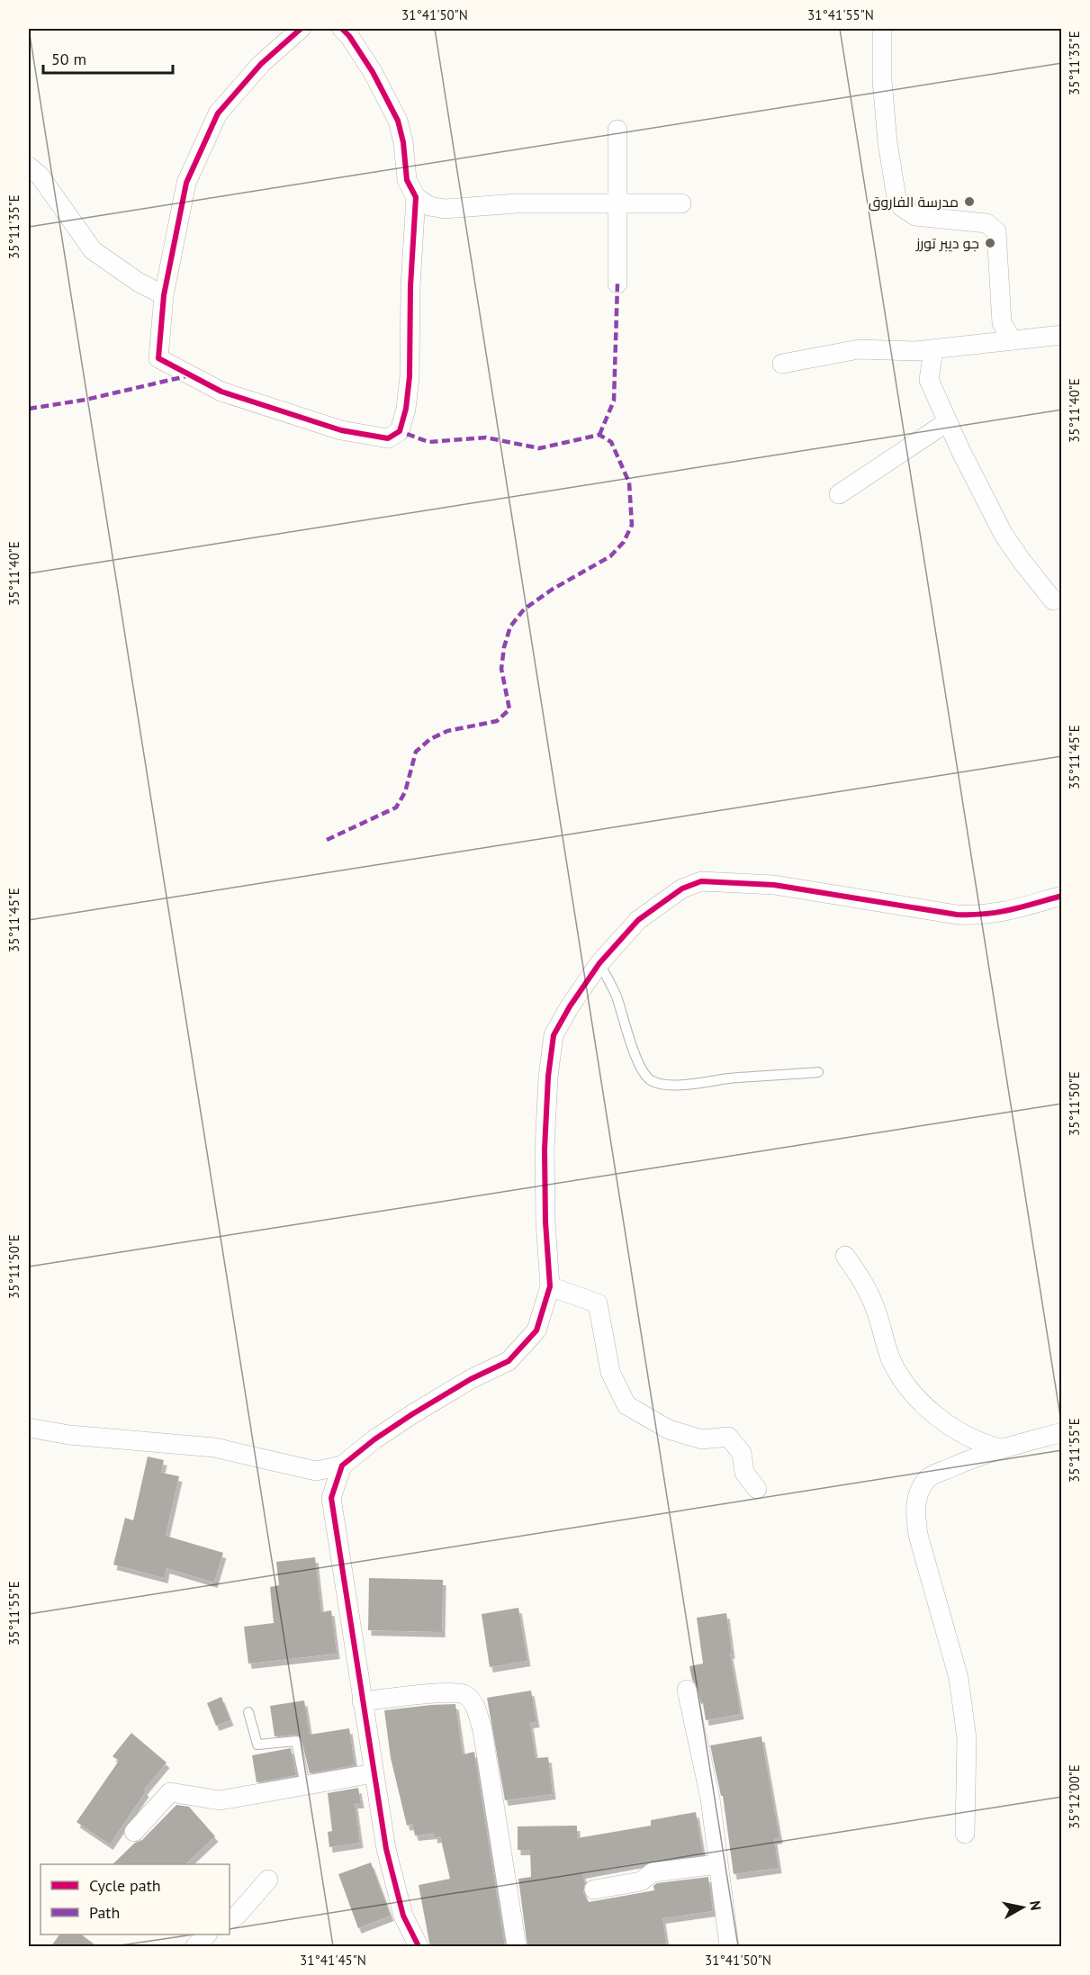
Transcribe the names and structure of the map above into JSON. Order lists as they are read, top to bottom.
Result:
{
  "places": ["مدرسة الفاروق", "جو ديبر تورز"],
  "legend": ["Cycle path", "Path"],
  "scale_bar": "50 m",
  "north": "right",
  "coordinates": [
    "31°41'50\"N",
    "31°41'55\"N",
    "35°11'35\"E",
    "35°11'40\"E",
    "35°11'45\"E",
    "35°11'50\"E",
    "35°11'55\"E",
    "35°12'00\"E",
    "31°41'45\"N"
  ]
}
